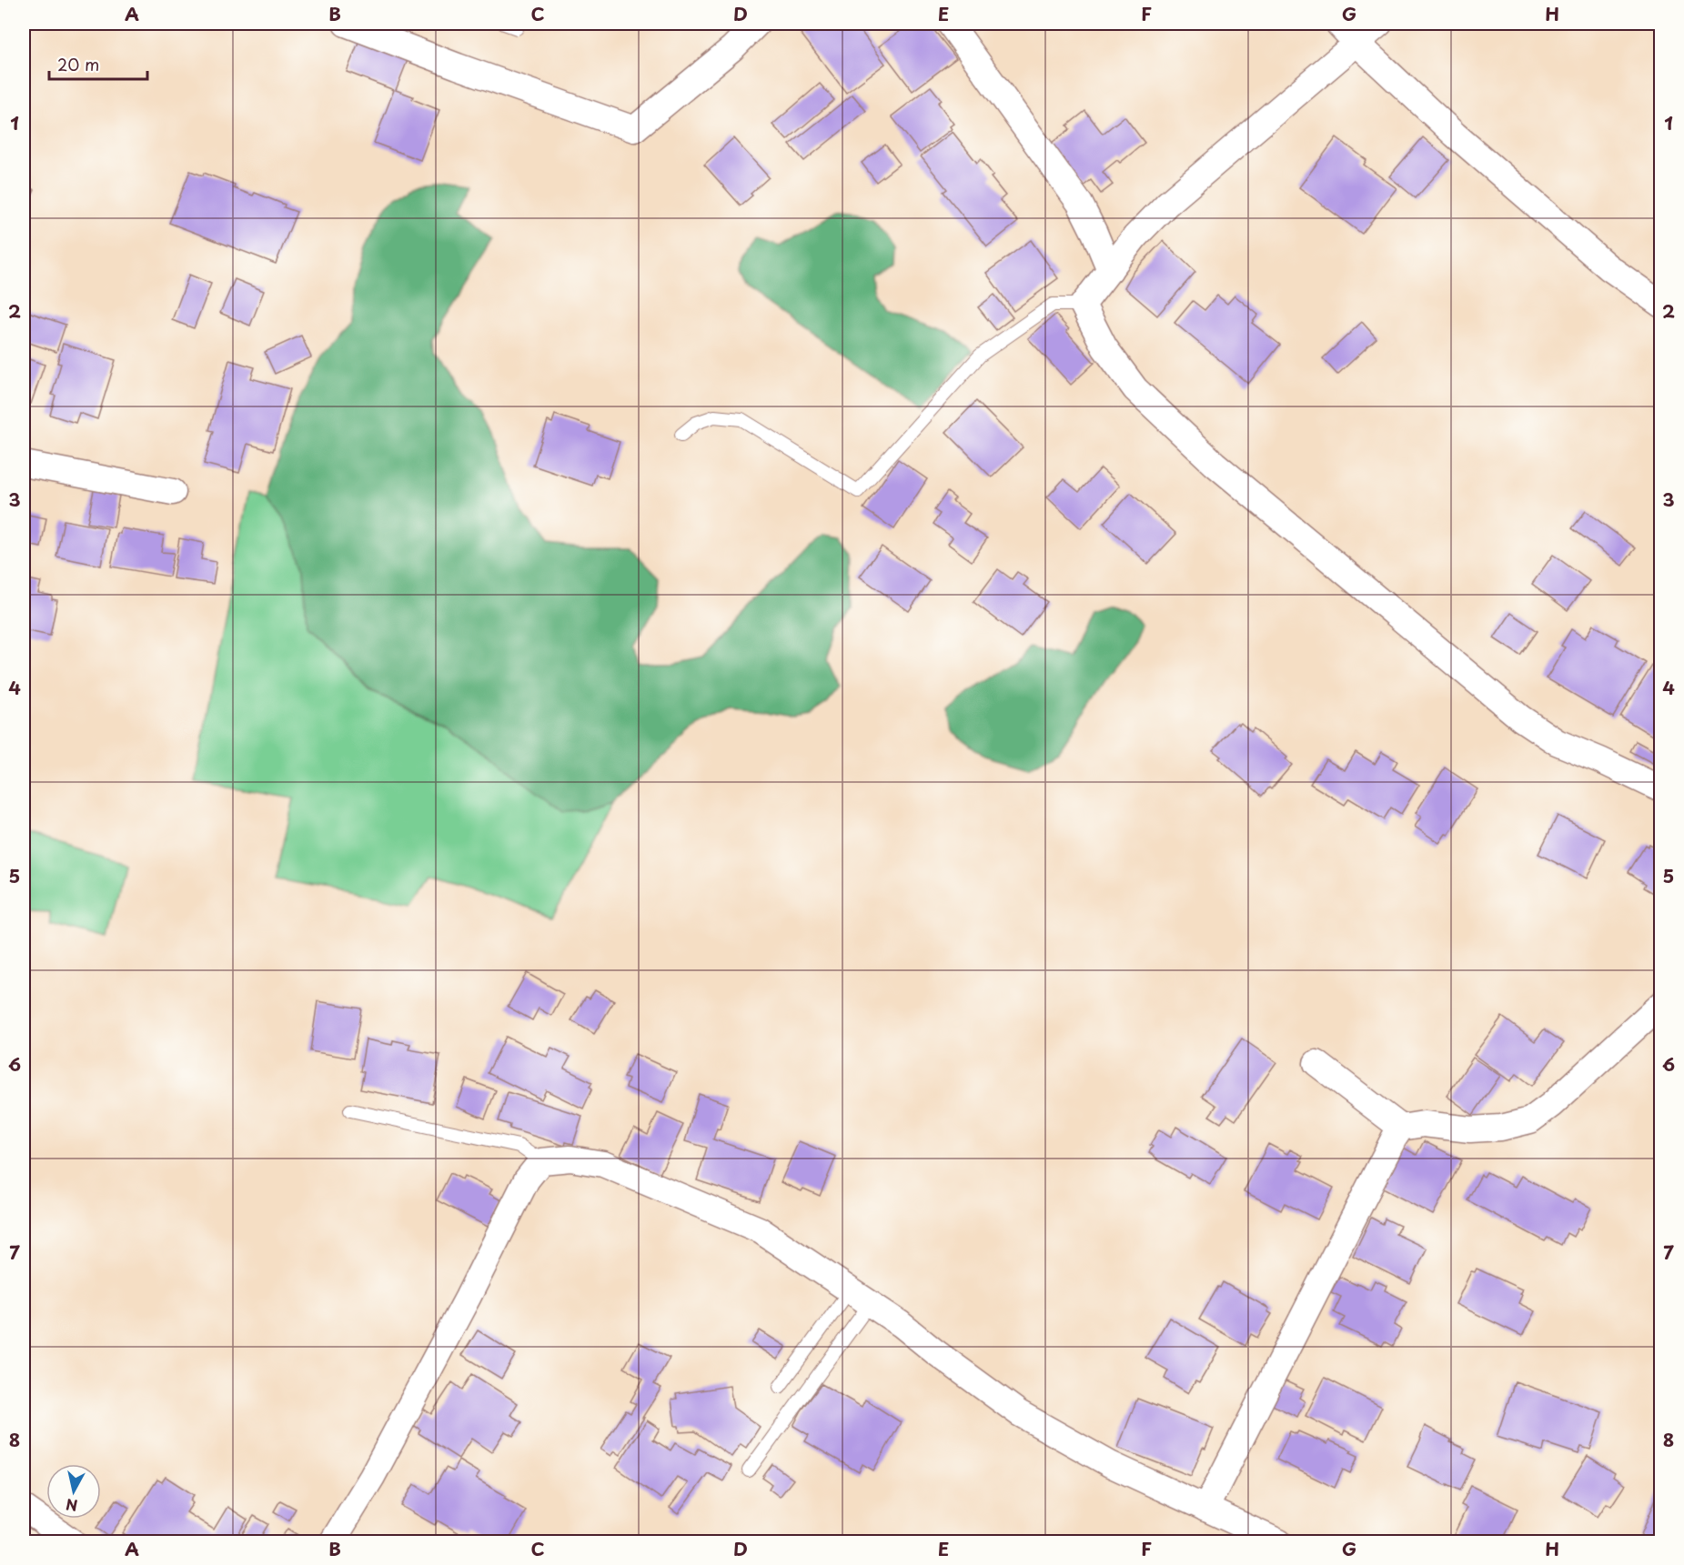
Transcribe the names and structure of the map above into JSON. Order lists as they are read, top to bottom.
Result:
{
  "scale_bar": "20 m",
  "north": "bottom",
  "grid": {
    "columns": [
      "A",
      "B",
      "C",
      "D",
      "E",
      "F",
      "G",
      "H"
    ],
    "rows": [
      "1",
      "2",
      "3",
      "4",
      "5",
      "6",
      "7",
      "8"
    ]
  }
}
